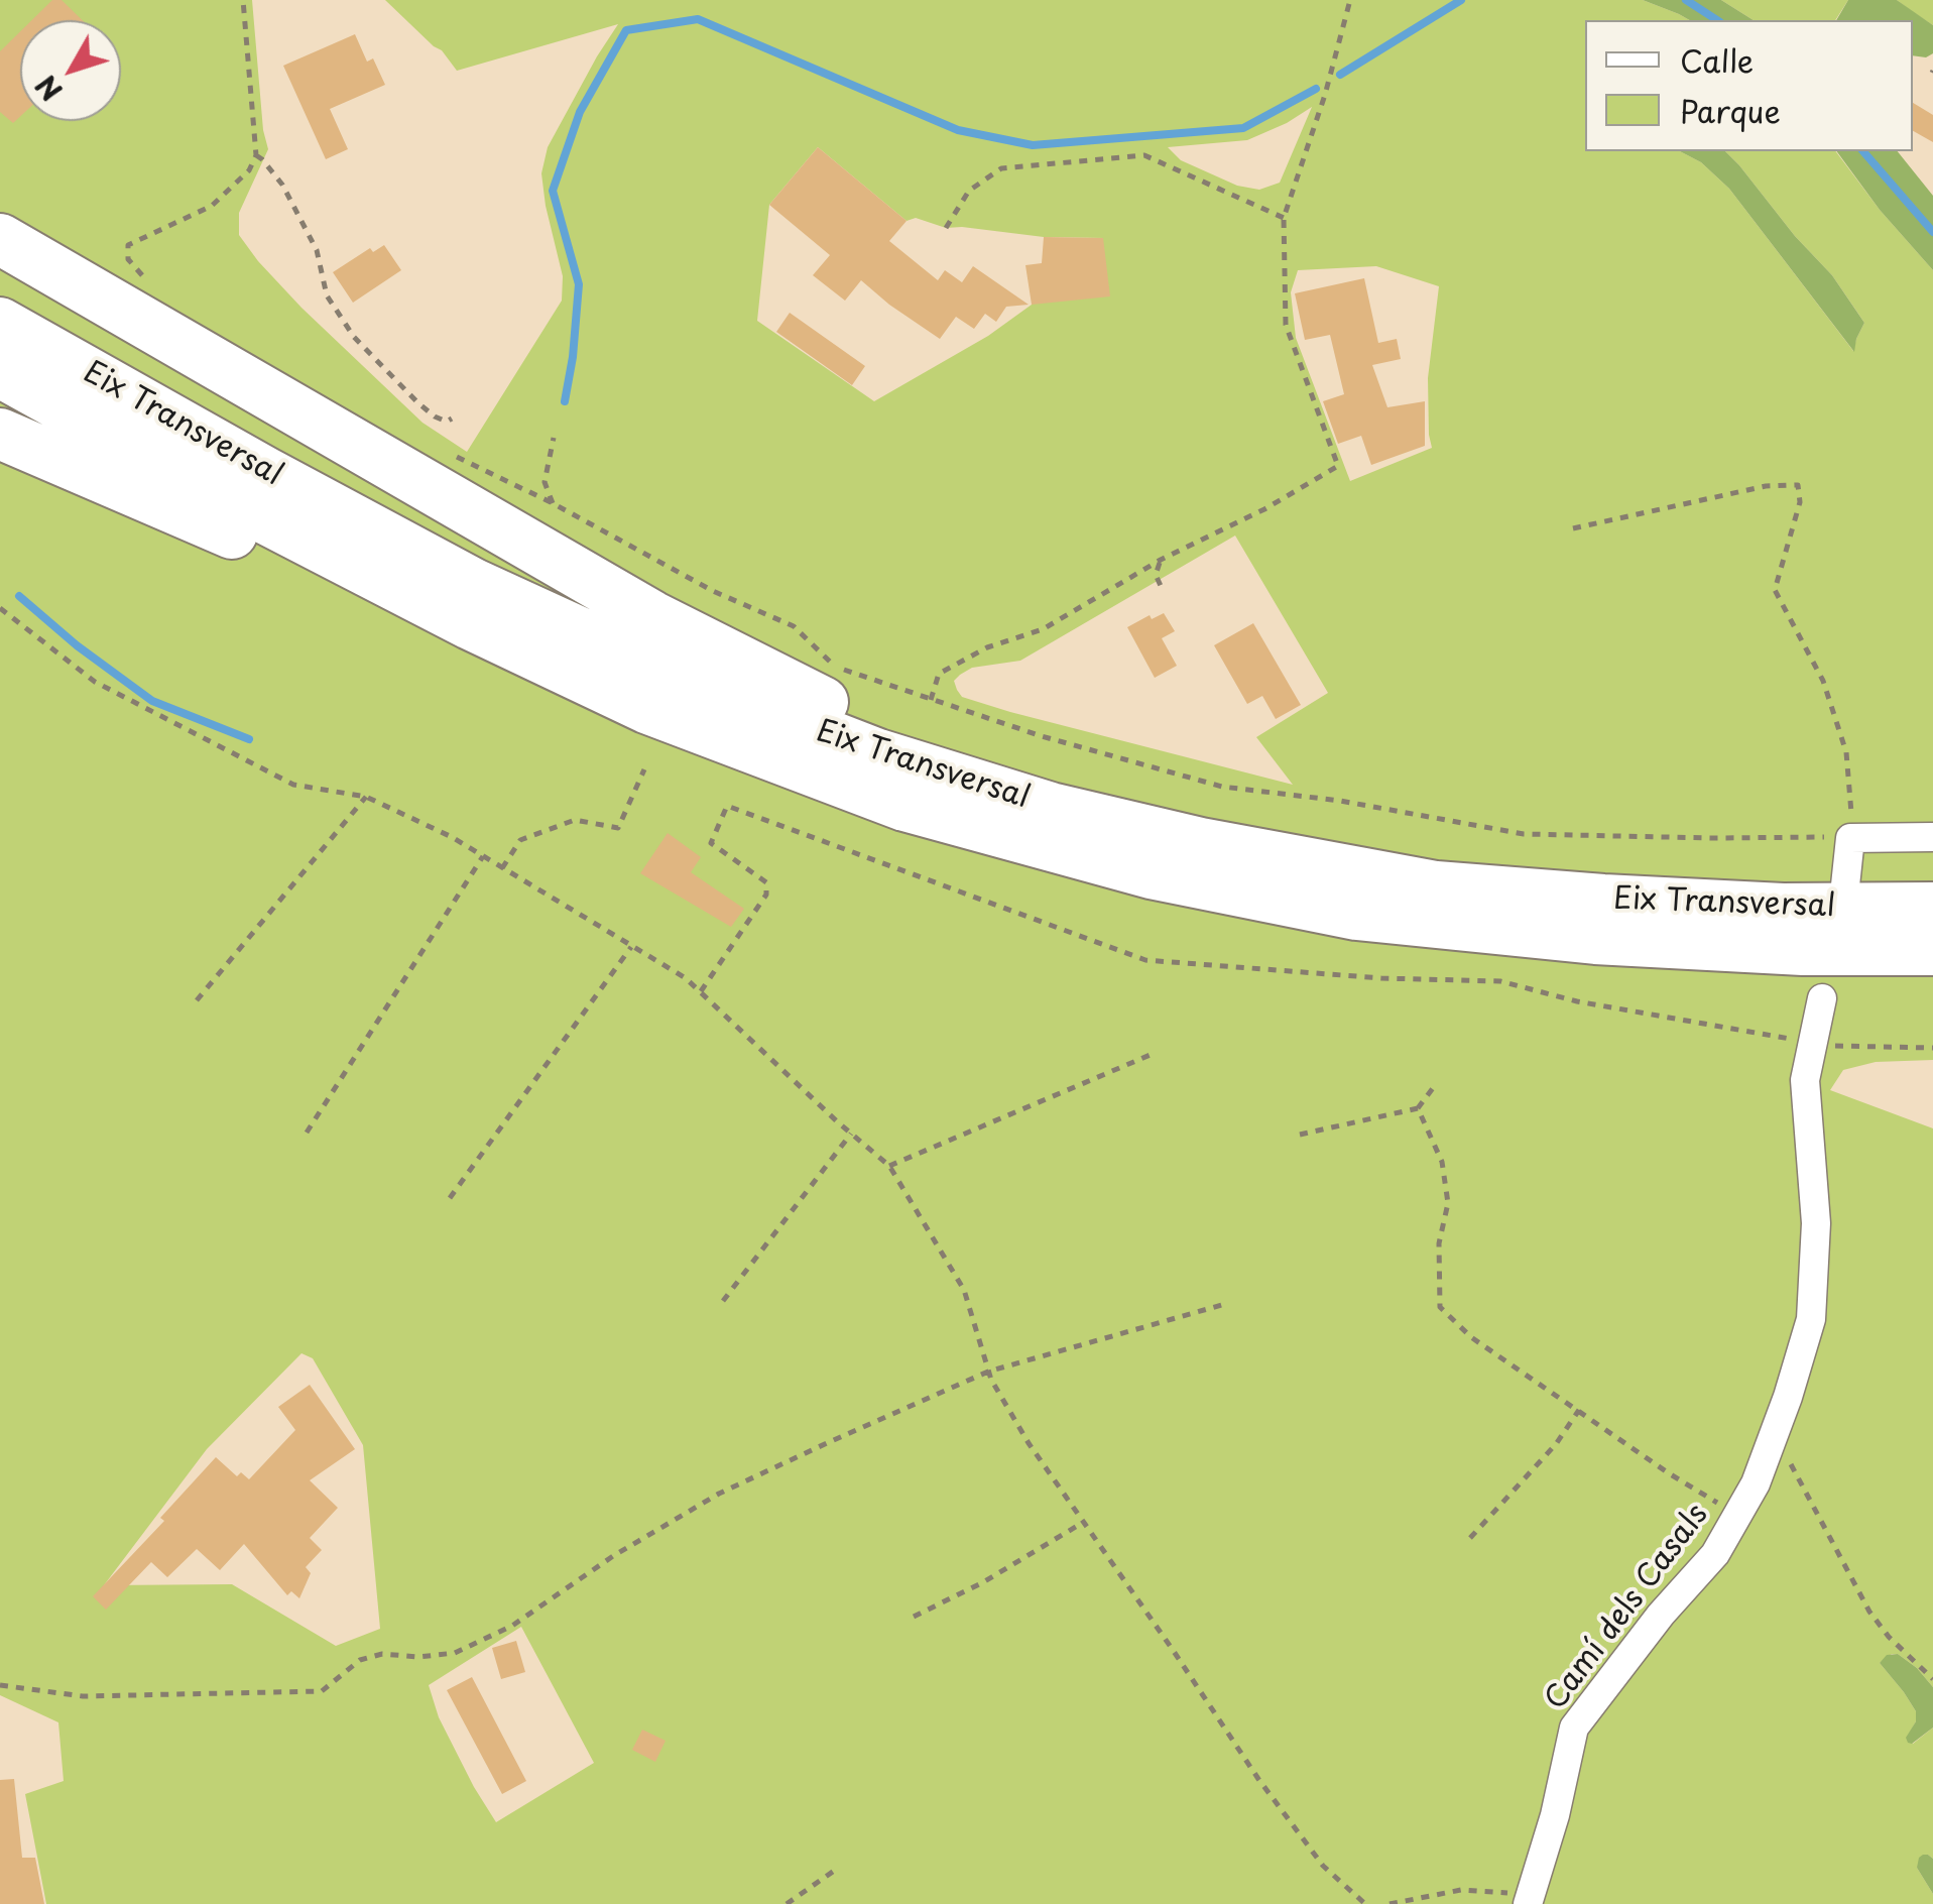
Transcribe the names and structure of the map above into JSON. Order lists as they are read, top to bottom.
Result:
{
  "streets": {
    "highway": ["Eix Transversal"],
    "street": ["Camí dels Casals"]
  },
  "legend": ["Calle", "Parque"],
  "north": "bottom left"
}
